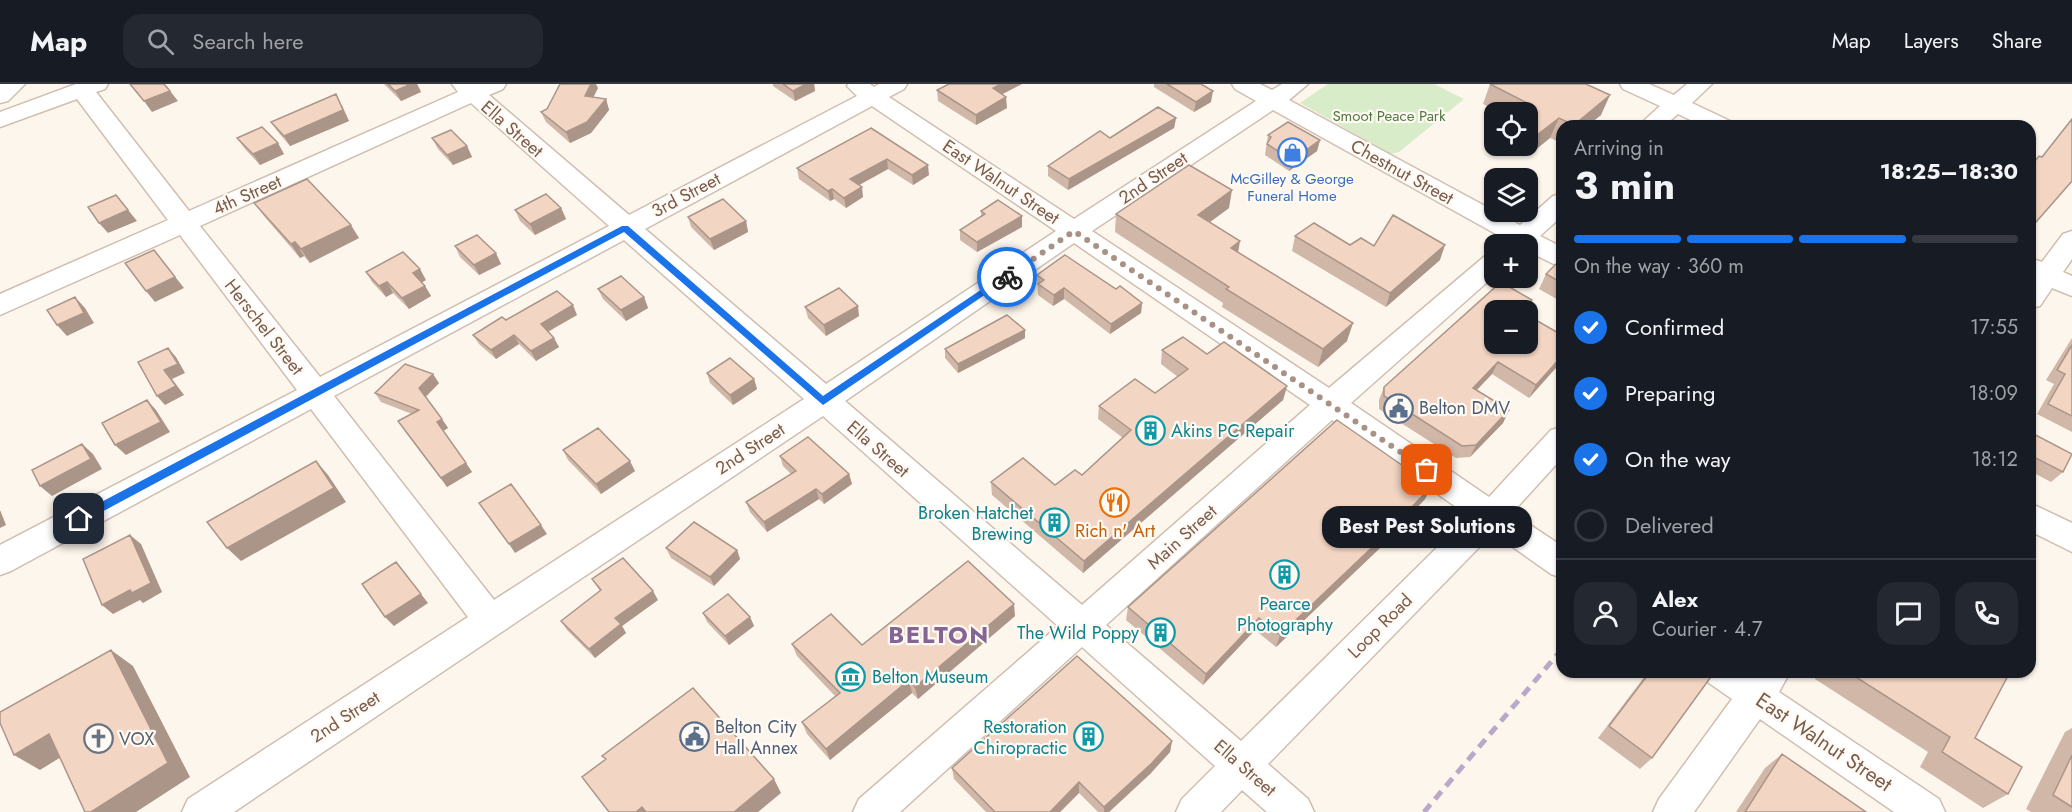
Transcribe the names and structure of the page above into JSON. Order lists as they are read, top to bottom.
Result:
{
  "streets": {
    "street": [
      "Ella Street",
      "Chestnut Street",
      "2nd Street",
      "East Walnut Street",
      "4th Street",
      "3rd Street",
      "Herschel Street",
      "Main Street",
      "Loop Road"
    ]
  },
  "crossings": [
    ["Ella Street", "2nd Street"],
    ["Ella Street", "4th Street"],
    ["Ella Street", "3rd Street"],
    ["Ella Street", "Main Street"],
    ["Ella Street", "Loop Road"],
    ["Chestnut Street", "2nd Street"],
    ["2nd Street", "East Walnut Street"],
    ["2nd Street", "Herschel Street"],
    ["East Walnut Street", "3rd Street"],
    ["East Walnut Street", "Main Street"],
    ["East Walnut Street", "Loop Road"],
    ["4th Street", "Herschel Street"],
    ["3rd Street", "Herschel Street"]
  ],
  "districts": ["BELTON"],
  "parks": ["Smoot Peace Park"],
  "places": {
    "shop": ["McGilley & George Funeral Home"],
    "public building": ["Belton DMV", "Belton City Hall Annex"],
    "building": [
      "Akins PC Repair",
      "Broken Hatchet Brewing",
      "Pearce Photography",
      "The Wild Poppy",
      "Restoration Chiropractic"
    ],
    "other": ["Best Pest Solutions"],
    "restaurant": ["Rich n' Art"],
    "museum": ["Belton Museum"],
    "church": ["VOX"]
  },
  "page": {
    "header": "Map",
    "search": "Search here",
    "nav": ["Map", "Layers", "Share"],
    "map_buttons": ["+", "−"],
    "heading": ["3 min", "Arriving in", "18:25–18:30"],
    "panel": ["Alex", "Courier · 4.7"],
    "bar": "On the way · 360 m",
    "list": [
      ["Confirmed", "17:55"],
      ["Preparing", "18:09"],
      ["On the way", "18:12"],
      "Delivered"
    ],
    "bubble": "Best Pest Solutions"
  }
}
